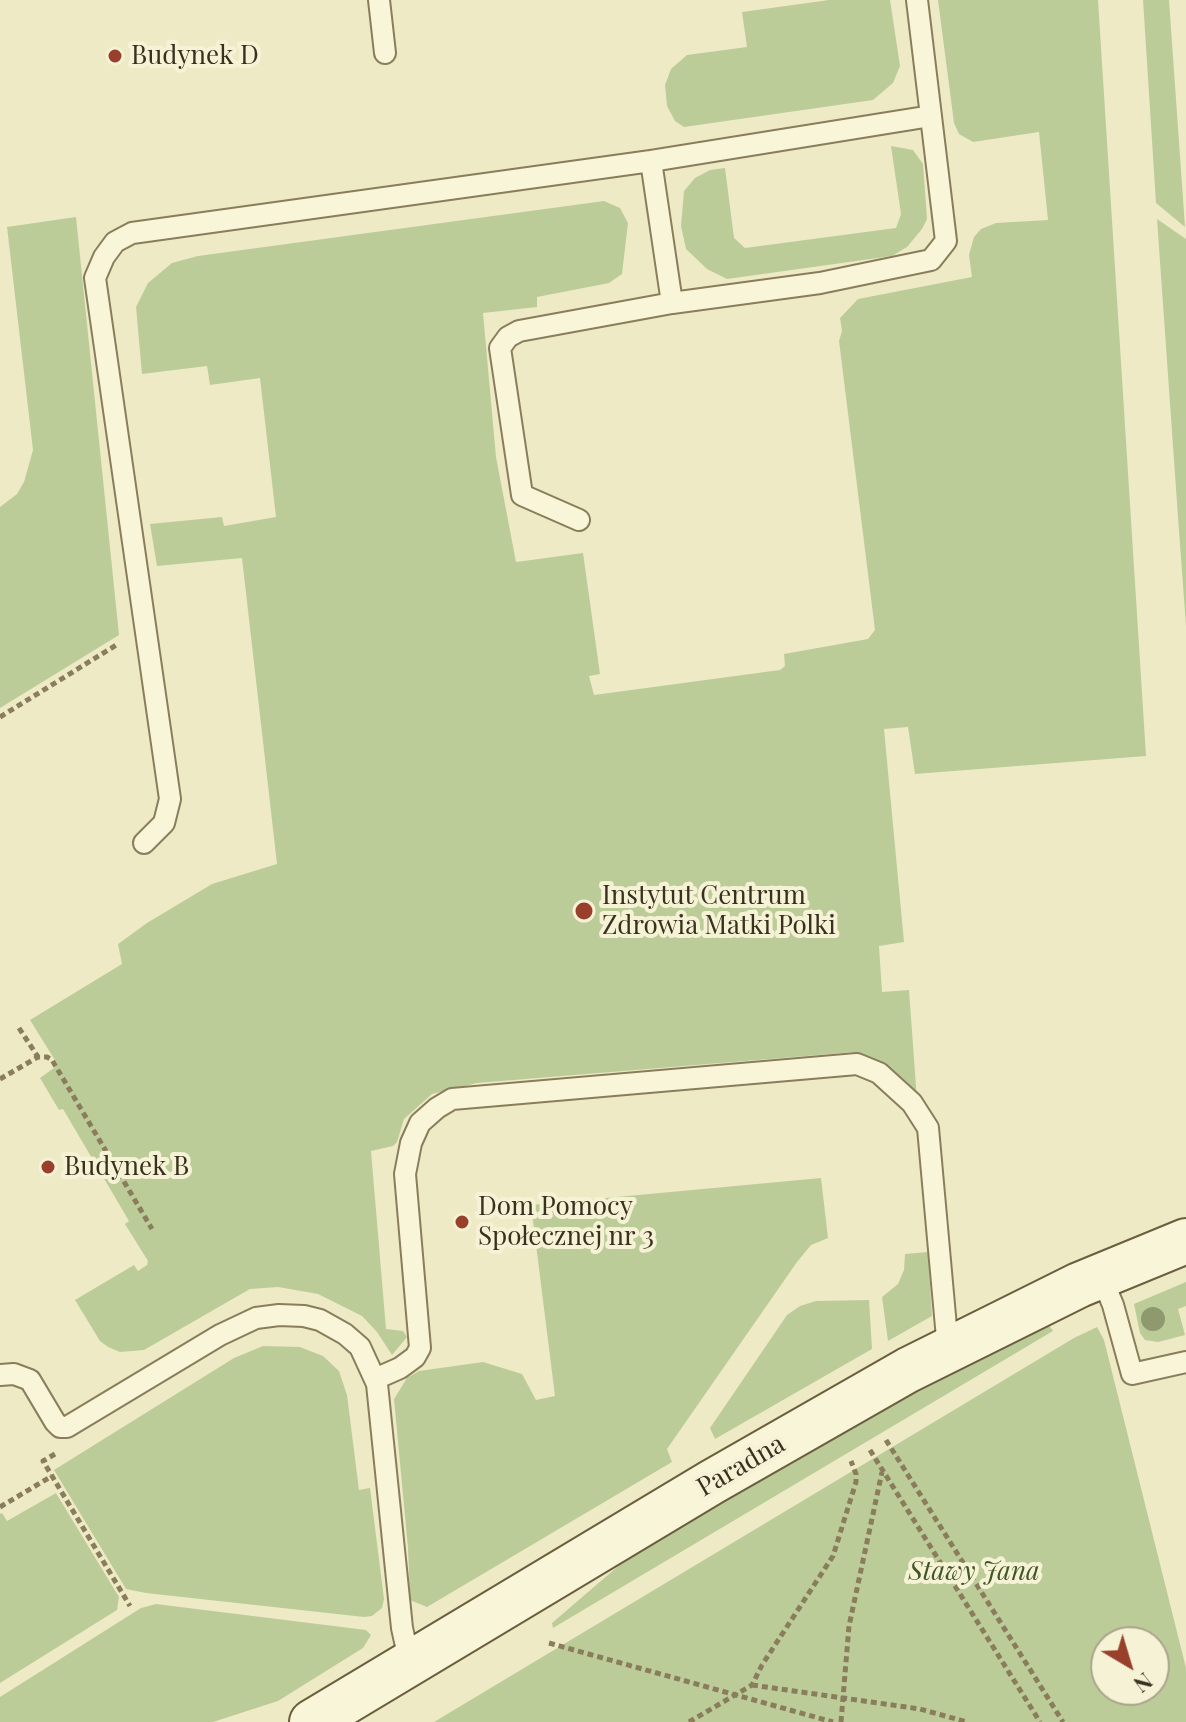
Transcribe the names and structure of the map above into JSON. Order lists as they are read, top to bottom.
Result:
{
  "streets": {
    "street": ["Paradna"]
  },
  "parks": ["Stawy Jana"],
  "places": [
    "Budynek D",
    "Instytut Centrum Zdrowia Matki Polki",
    "Budynek B",
    "Dom Pomocy Społecznej nr 3"
  ],
  "north": "bottom right"
}
